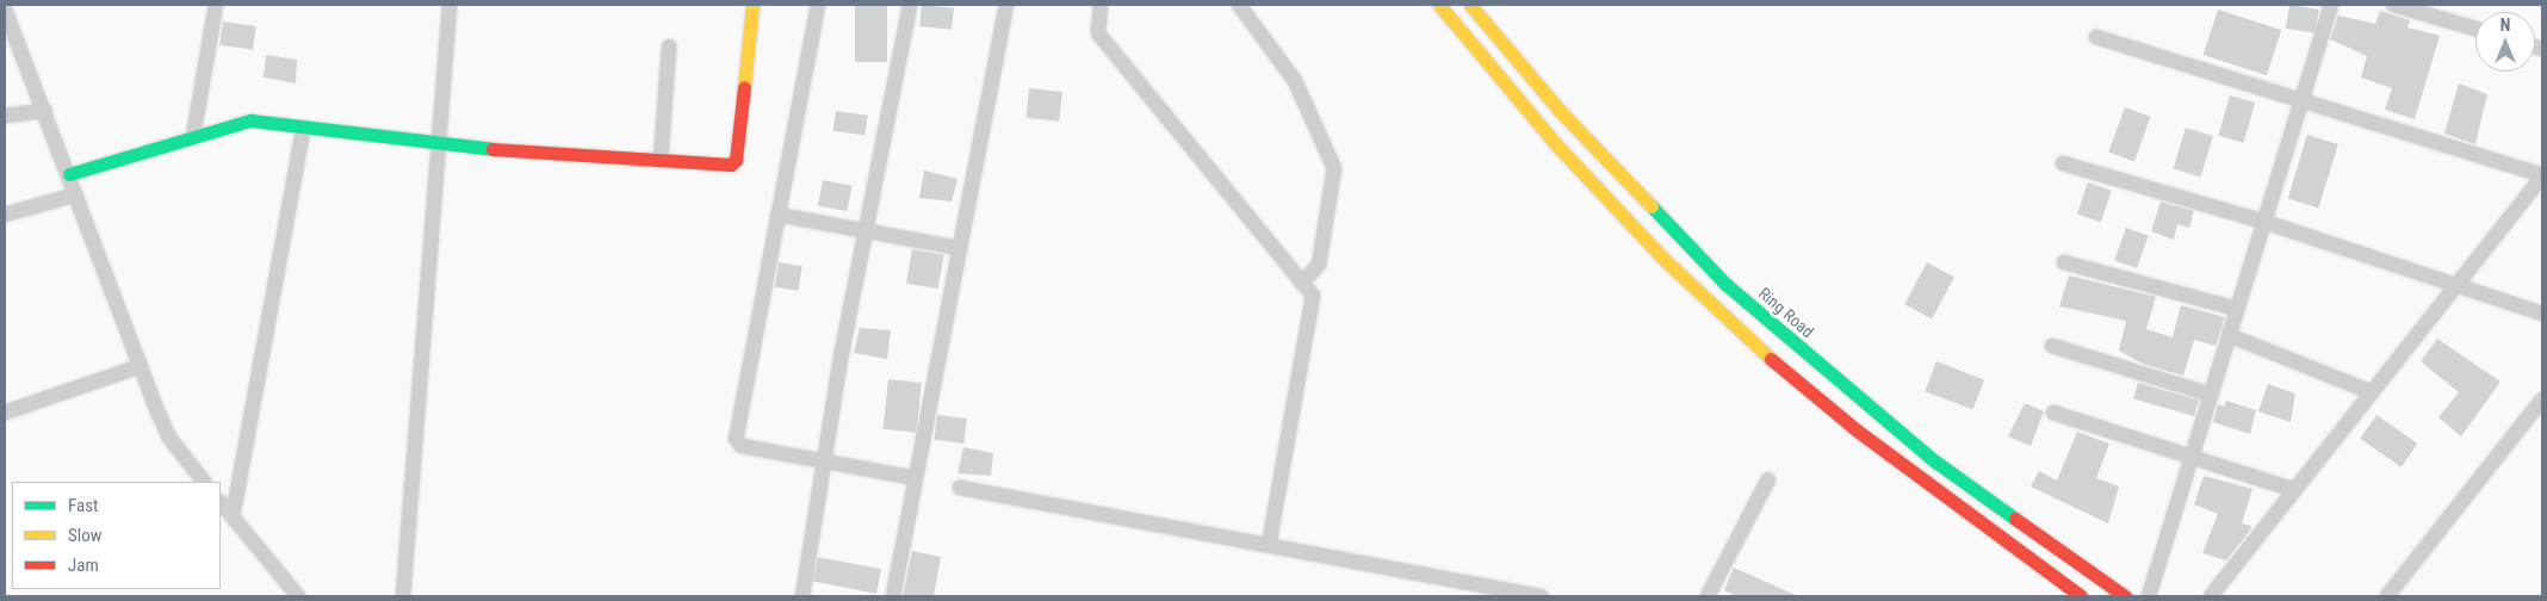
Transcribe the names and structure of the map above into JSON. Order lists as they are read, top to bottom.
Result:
{
  "streets": {
    "main road": ["Ring Road"]
  },
  "legend": ["Fast", "Slow", "Jam"],
  "north": "top"
}
